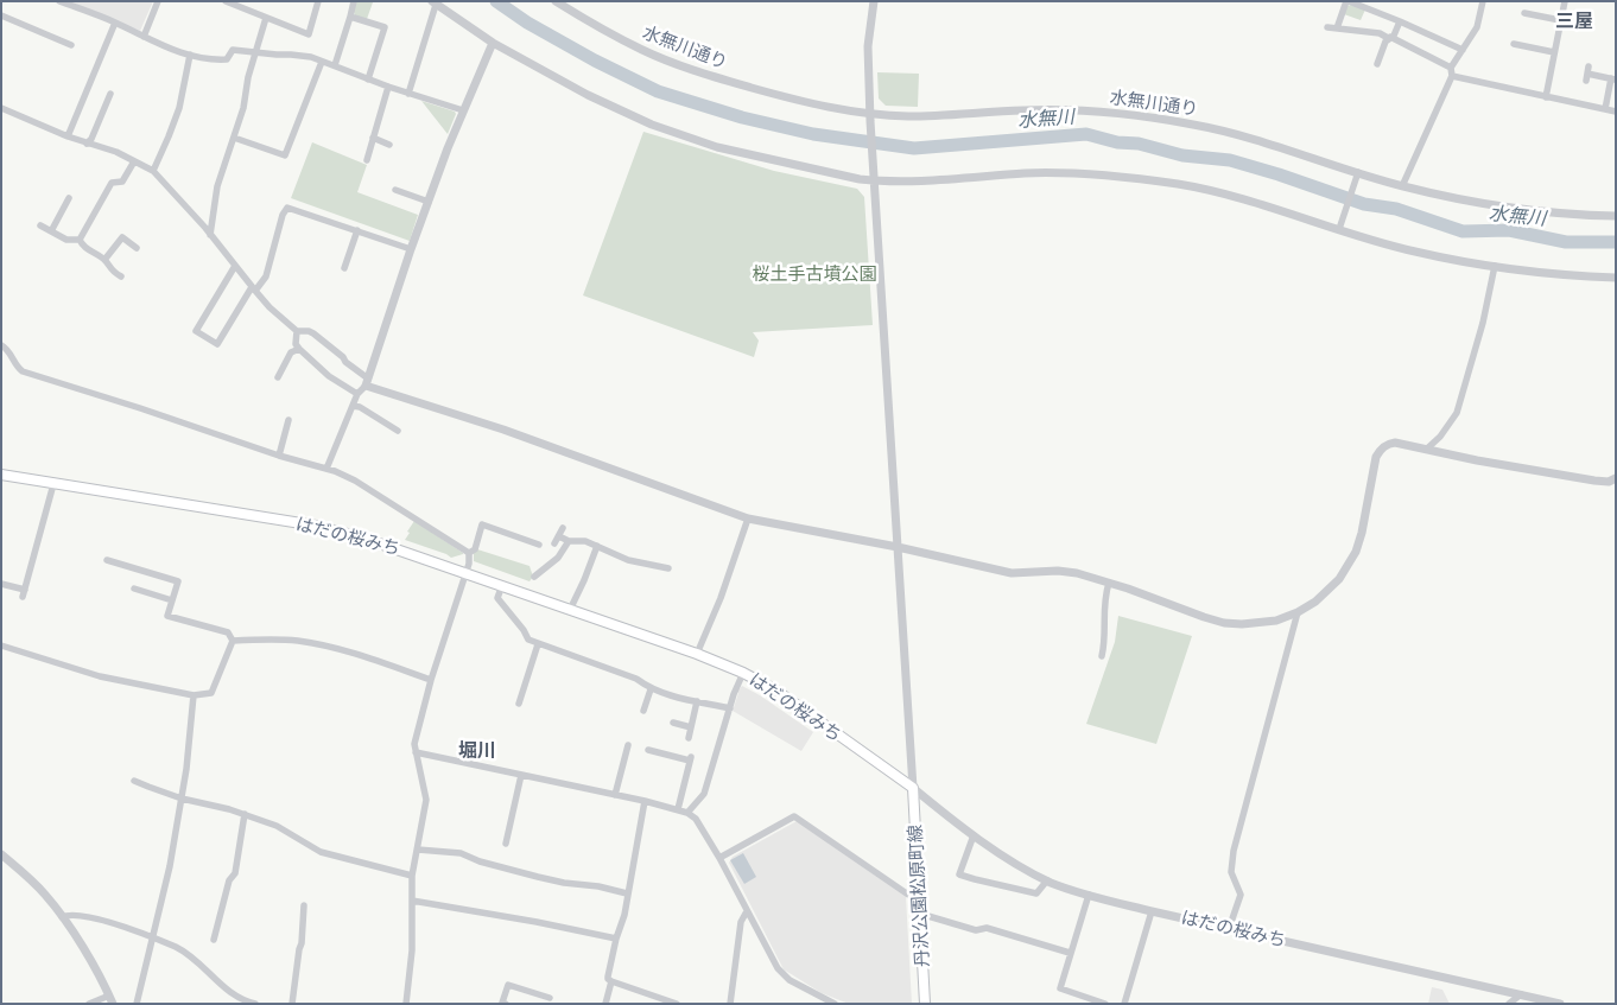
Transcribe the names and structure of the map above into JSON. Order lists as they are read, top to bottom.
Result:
{
  "streets": {
    "main road": ["はだの桜みち", "丹沢公園松原町線"],
    "street": ["水無川通り"]
  },
  "crossings": [
    ["はだの桜みち", "丹沢公園松原町線"]
  ],
  "districts": ["三屋", "堀川"],
  "water": ["水無川"],
  "parks": ["桜土手古墳公園"]
}
